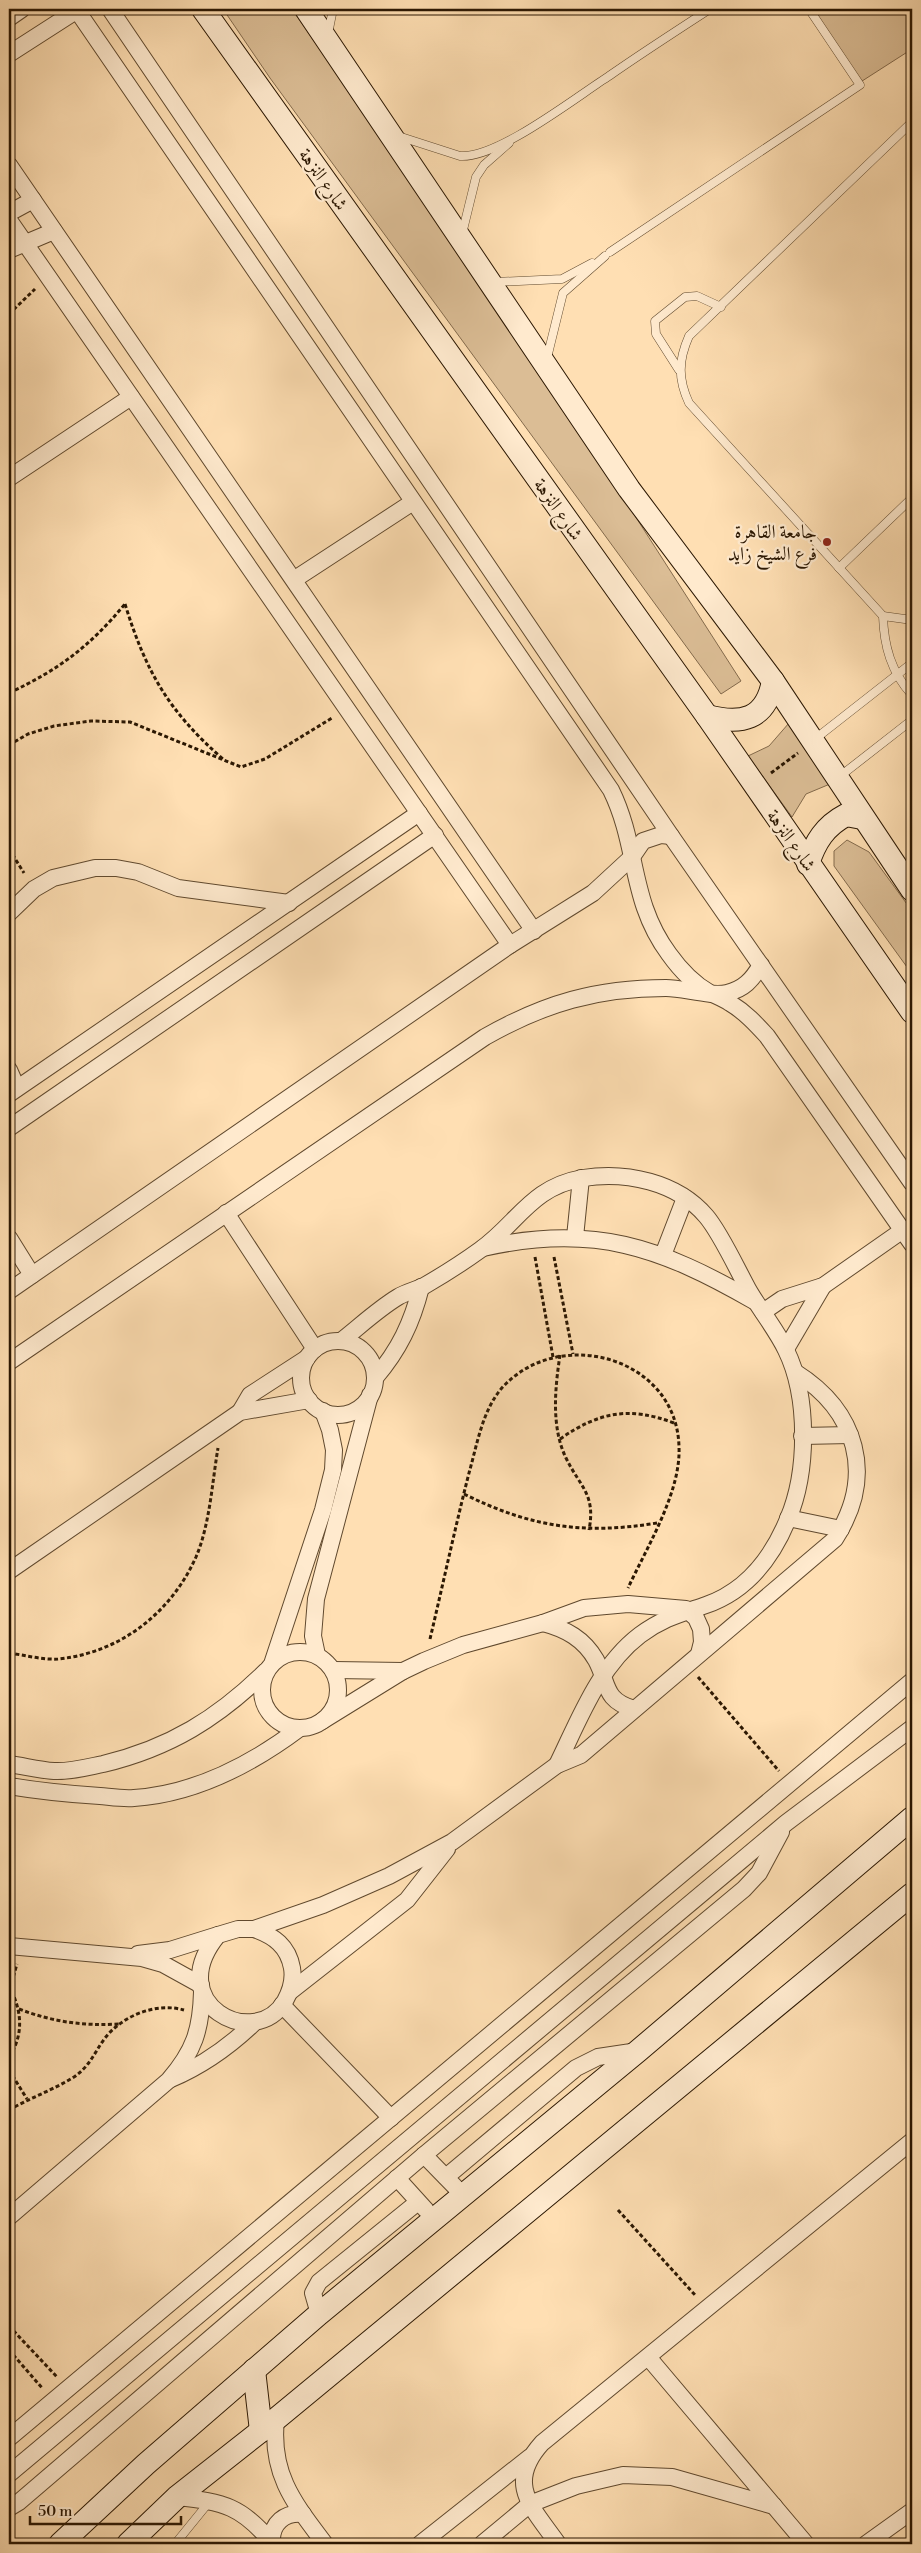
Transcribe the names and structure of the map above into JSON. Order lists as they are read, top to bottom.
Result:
{
  "streets": {
    "main road": ["شارع النزهة"]
  },
  "places": ["جامعة القاهرة فرع الشيخ زايد"],
  "scale_bar": "50 m"
}
